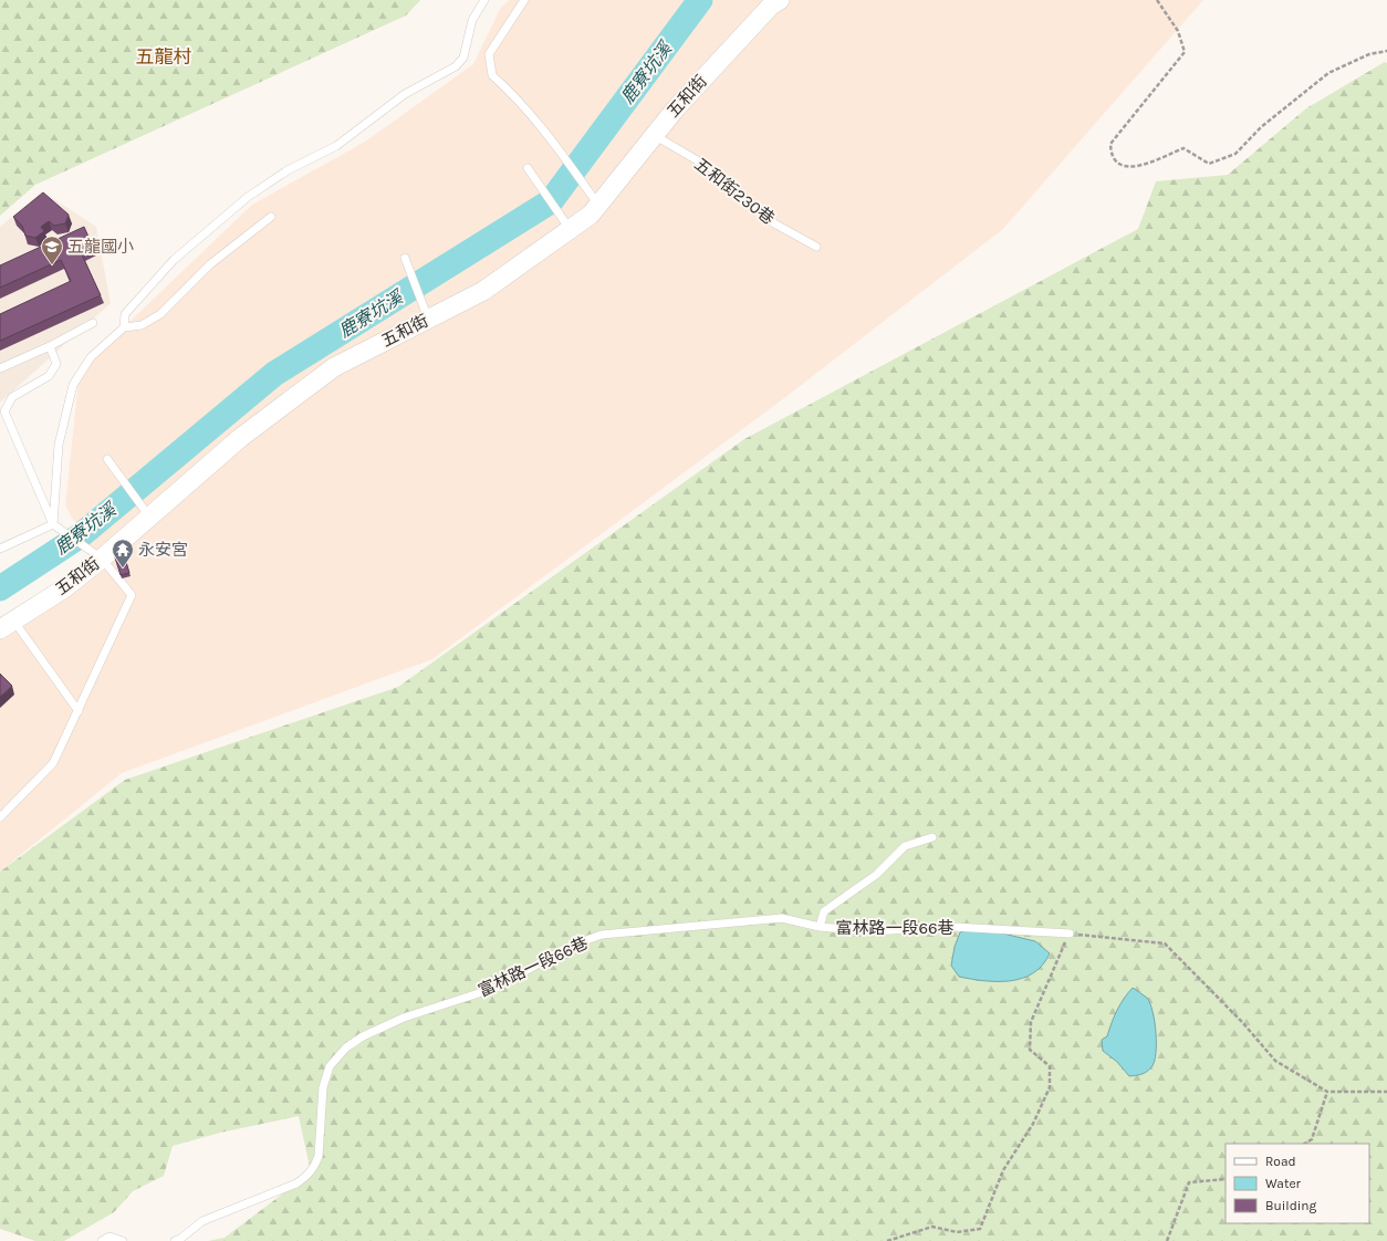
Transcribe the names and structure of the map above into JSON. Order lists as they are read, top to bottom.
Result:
{
  "streets": {
    "street": ["五和街"],
    "lane": ["五和街230巷", "富林路一段66巷"]
  },
  "crossings": [
    ["五和街", "五和街230巷"]
  ],
  "districts": ["五龍村"],
  "water": ["鹿寮坑溪"],
  "places": {
    "school or university": ["五龍國小"],
    "temple": ["永安宮"]
  },
  "legend": ["Road", "Water", "Building"]
}
